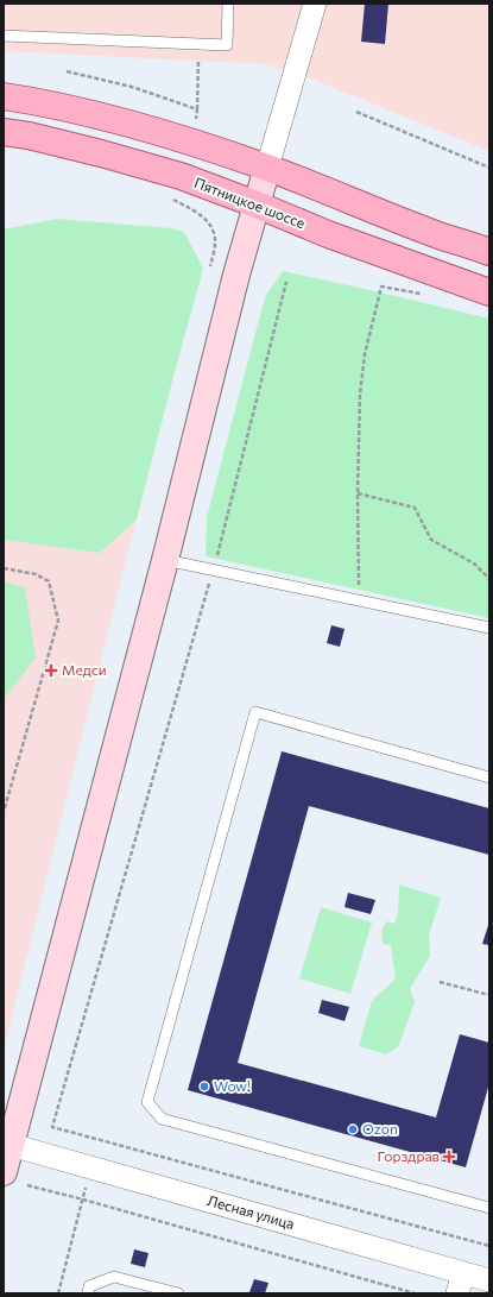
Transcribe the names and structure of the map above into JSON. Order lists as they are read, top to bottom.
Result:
{
  "streets": {
    "main road": ["Пятницкое шоссе"],
    "street": ["Лесная улица"]
  },
  "places": {
    "health": ["Медси", "Горздрав"],
    "other": ["Wow!", "Ozon"]
  }
}
